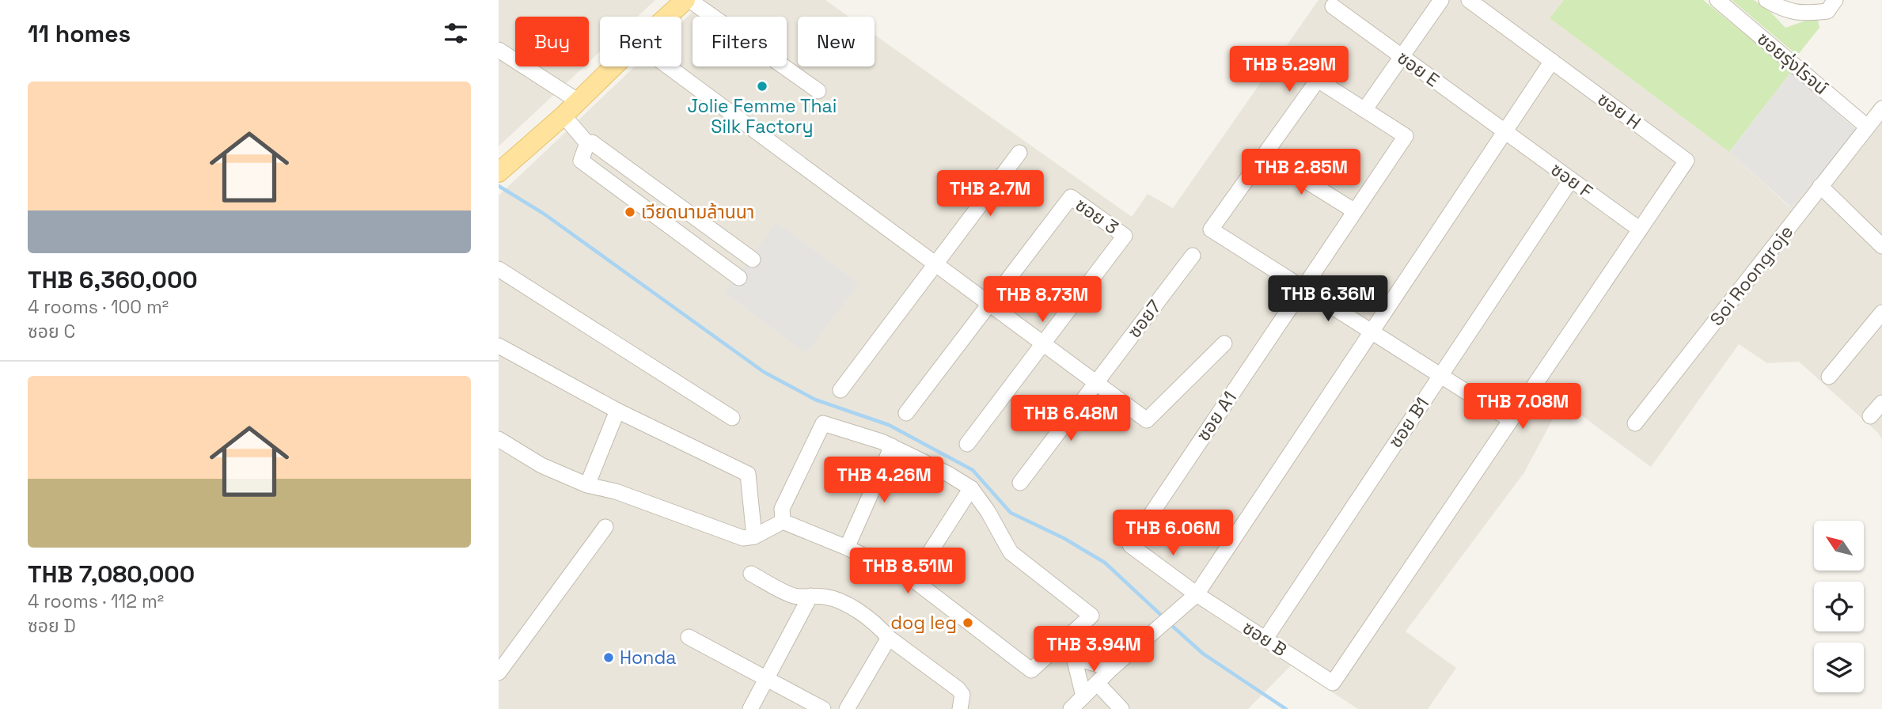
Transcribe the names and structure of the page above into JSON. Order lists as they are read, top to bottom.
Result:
{
  "streets": {
    "street": [
      "ซอยรุ่งโรจน์",
      "ซอย E",
      "ซอย H",
      "ซอย F",
      "ซอย 3",
      "Soi Roongroje",
      "ซอย7",
      "ซอย A1",
      "ซอย B1",
      "ซอย B"
    ]
  },
  "crossings": [
    ["ซอยรุ่งโรจน์", "Soi Roongroje"],
    ["ซอย E", "ซอย F"],
    ["ซอย H", "ซอย F"],
    ["ซอย F", "ซอย B1"],
    ["ซอย A1", "ซอย B"],
    ["ซอย B1", "ซอย B"]
  ],
  "places": [
    "Jolie Femme Thai Silk Factory",
    "เวียดนามล้านนา",
    "dog leg",
    "Honda"
  ],
  "north": "top left",
  "page": {
    "heading": "11 homes",
    "chip": [
      "Buy",
      "Rent",
      "Filters",
      "New"
    ],
    "price": [
      "THB 5.29M",
      "THB 2.85M",
      "THB 2.7M",
      "THB 6.36M",
      "THB 8.73M",
      "THB 7.08M",
      "THB 6.48M",
      "THB 4.26M",
      "THB 6.06M",
      "THB 8.51M",
      "THB 3.94M"
    ],
    "list": [
      {
        "name": "THB 6,360,000",
        "note": "4 rooms · 100 m² · ซอย C"
      },
      {
        "name": "THB 7,080,000",
        "note": "4 rooms · 112 m² · ซอย D"
      }
    ]
  }
}
